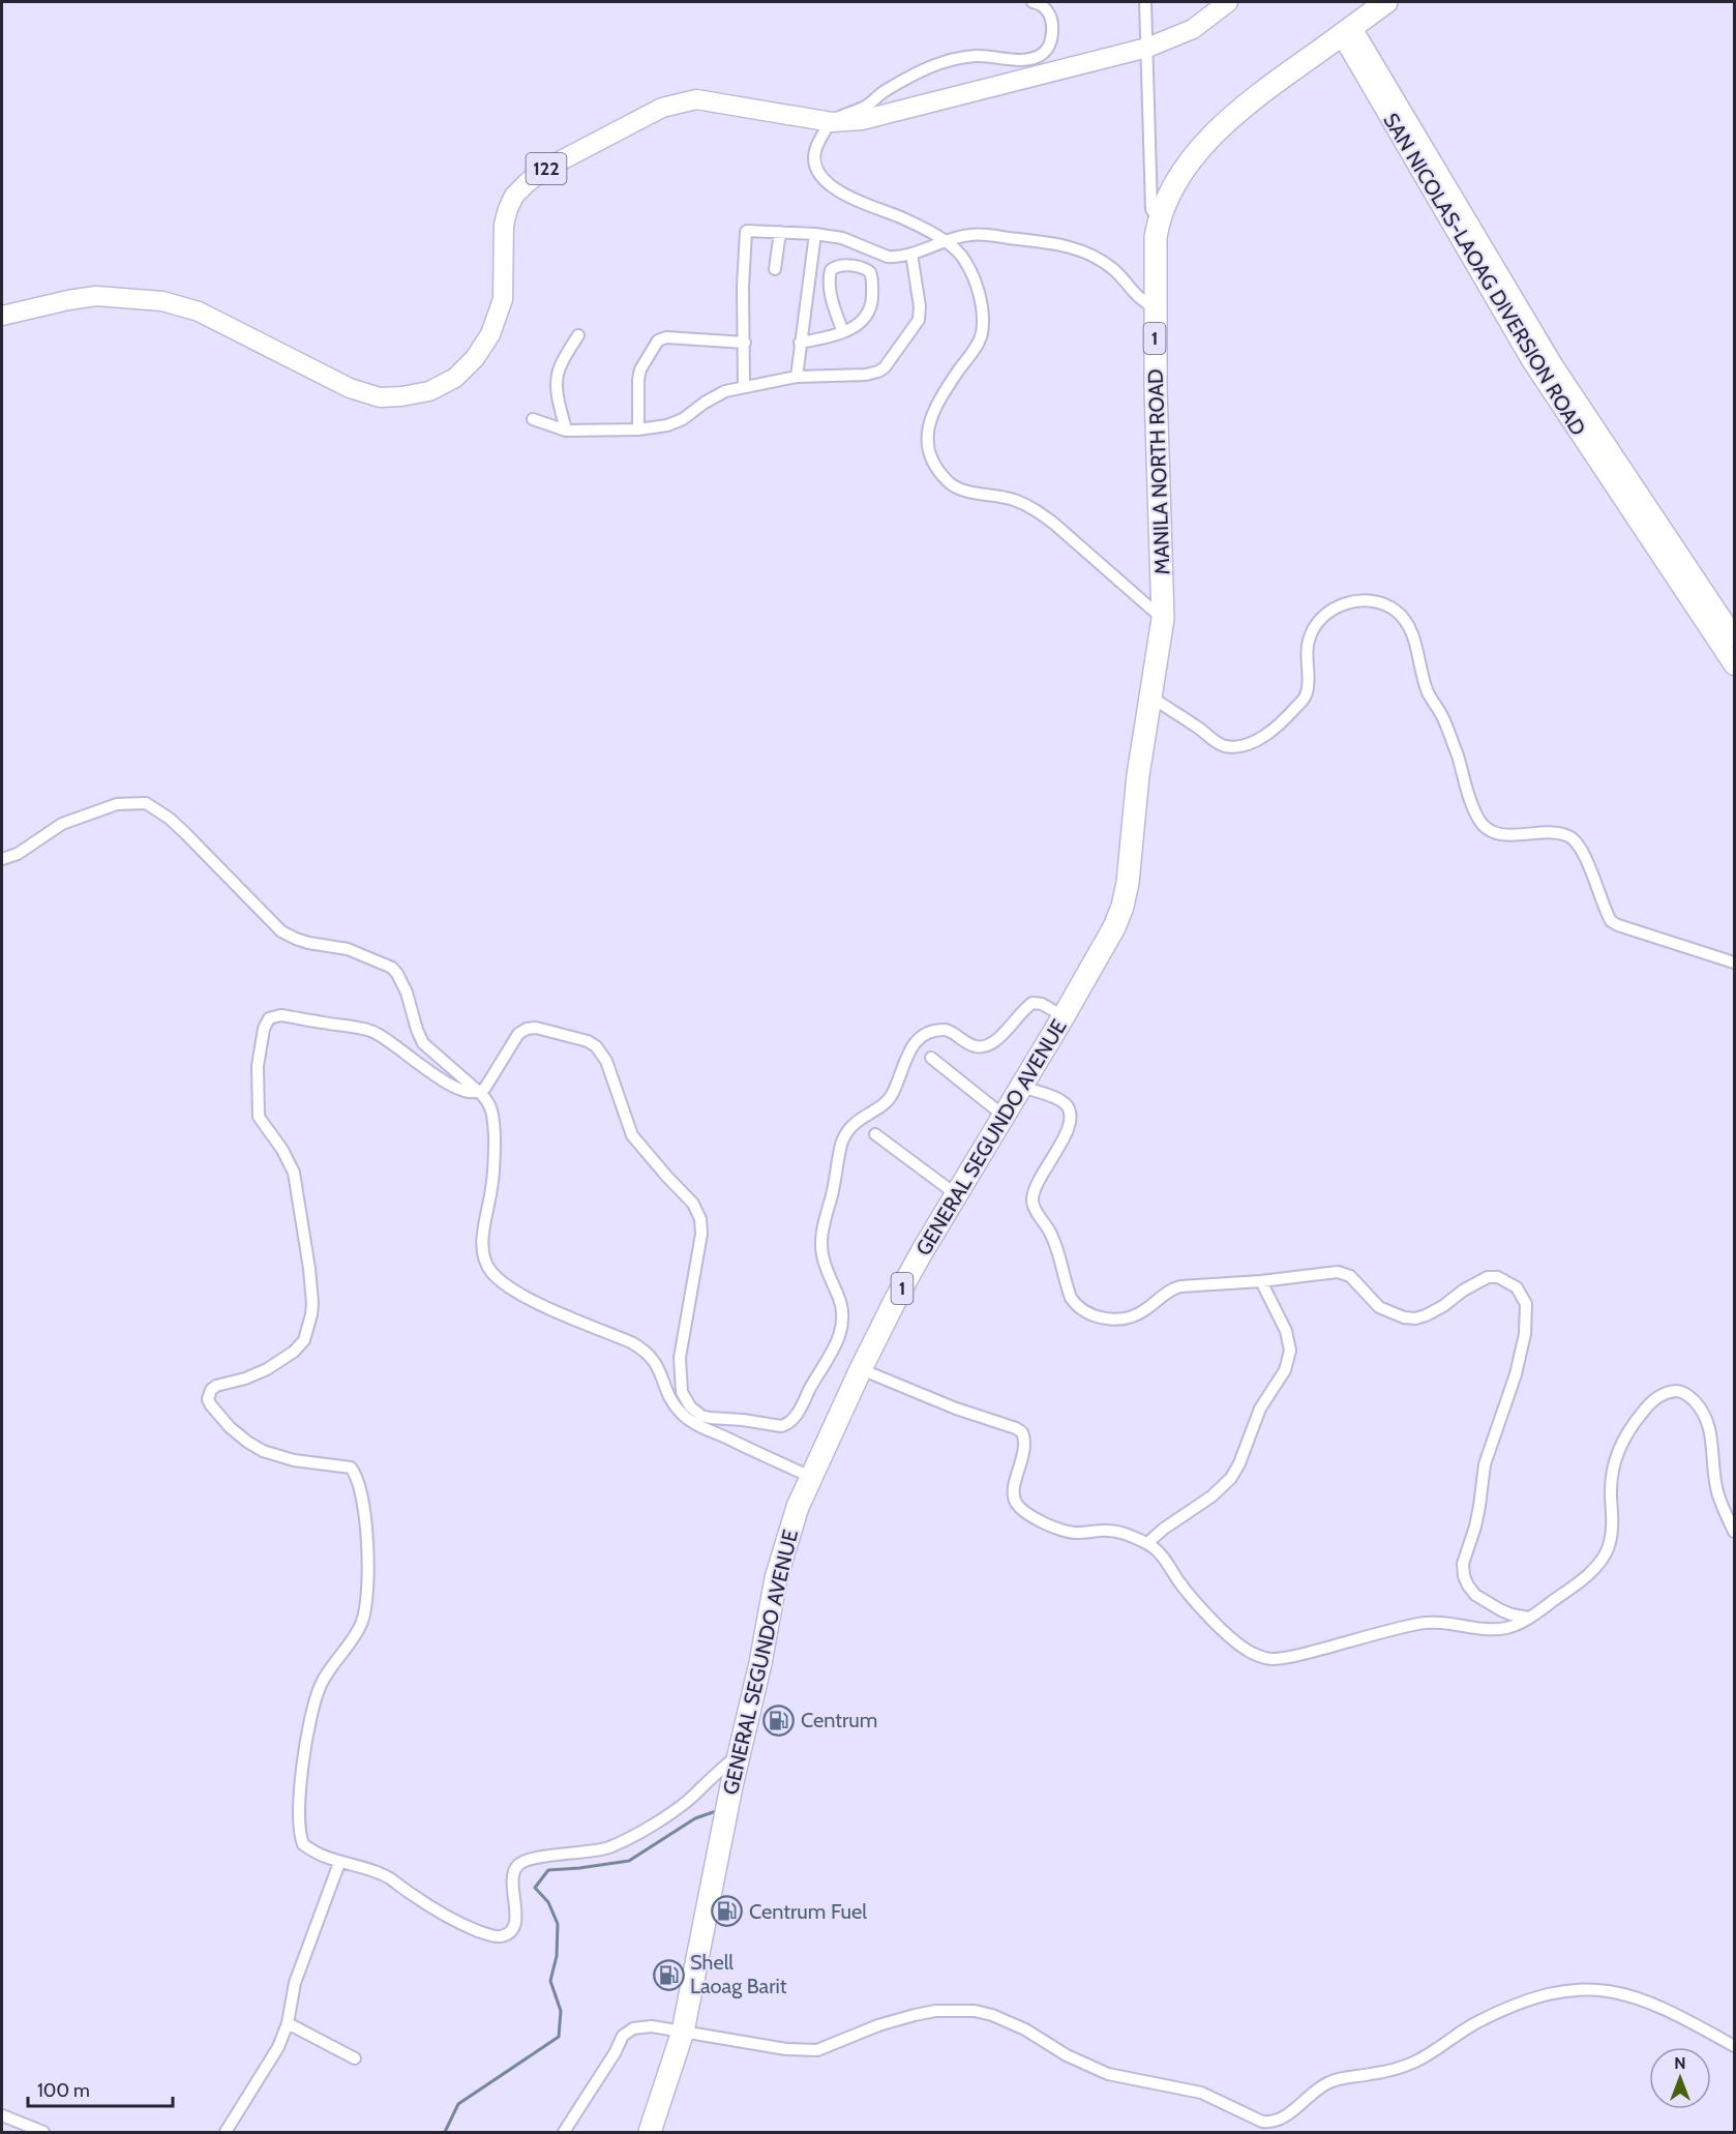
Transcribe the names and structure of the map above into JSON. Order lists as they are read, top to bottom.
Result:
{
  "streets": {
    "highway": ["1", "MANILA NORTH ROAD", "GENERAL SEGUNDO AVENUE"],
    "main road": ["122", "SAN NICOLAS-LAOAG DIVERSION ROAD"]
  },
  "crossings": [
    ["SAN NICOLAS-LAOAG DIVERSION ROAD", "MANILA NORTH ROAD"],
    ["MANILA NORTH ROAD", "GENERAL SEGUNDO AVENUE"]
  ],
  "places": {
    "fuel station": ["Centrum", "Centrum Fuel", "Shell Laoag Barit"]
  },
  "scale_bar": "100 m",
  "north": "top"
}
